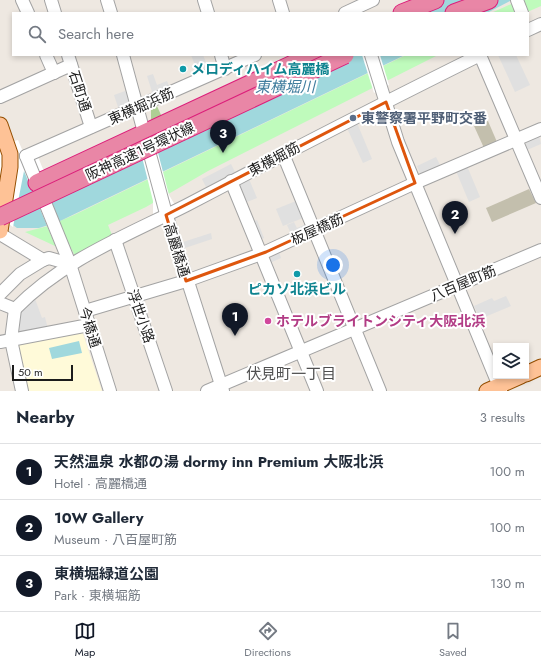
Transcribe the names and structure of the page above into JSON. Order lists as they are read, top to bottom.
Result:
{
  "streets": {
    "highway": ["阪神高速1号環状線"],
    "street": [
      "石町通",
      "東横堀浜筋",
      "東横堀筋",
      "板屋橋筋",
      "高麗橋通",
      "八百屋町筋",
      "浮世小路",
      "今橋通"
    ]
  },
  "crossings": [
    ["石町通", "東横堀浜筋"],
    ["東横堀浜筋", "高麗橋通"],
    ["東横堀筋", "高麗橋通"],
    ["東横堀筋", "浮世小路"],
    ["東横堀筋", "今橋通"],
    ["板屋橋筋", "高麗橋通"],
    ["板屋橋筋", "浮世小路"],
    ["板屋橋筋", "今橋通"],
    ["高麗橋通", "八百屋町筋"]
  ],
  "districts": ["伏見町一丁目"],
  "water": ["東横堀川"],
  "places": [
    "メロディハイム高麗橋",
    "東警察署平野町交番",
    "ピカソ北浜ビル",
    "ホテルブライトンシティ大阪北浜"
  ],
  "scale_bar": "50 m",
  "page": {
    "search": "Search here",
    "pins": ["3", "2", "1"],
    "scale": "50 m",
    "heading": ["Nearby", "3 results"],
    "list": [
      {
        "mark": "1",
        "name": "天然温泉 水都の湯 dormy inn Premium 大阪北浜",
        "note": "Hotel · 高麗橋通",
        "value": "100 m"
      },
      {
        "mark": "2",
        "name": "10W Gallery",
        "note": "Museum · 八百屋町筋",
        "value": "100 m"
      },
      {
        "mark": "3",
        "name": "東横堀緑道公園",
        "note": "Park · 東横堀筋",
        "value": "130 m"
      }
    ],
    "nav": ["Map", "Directions", "Saved"]
  }
}
